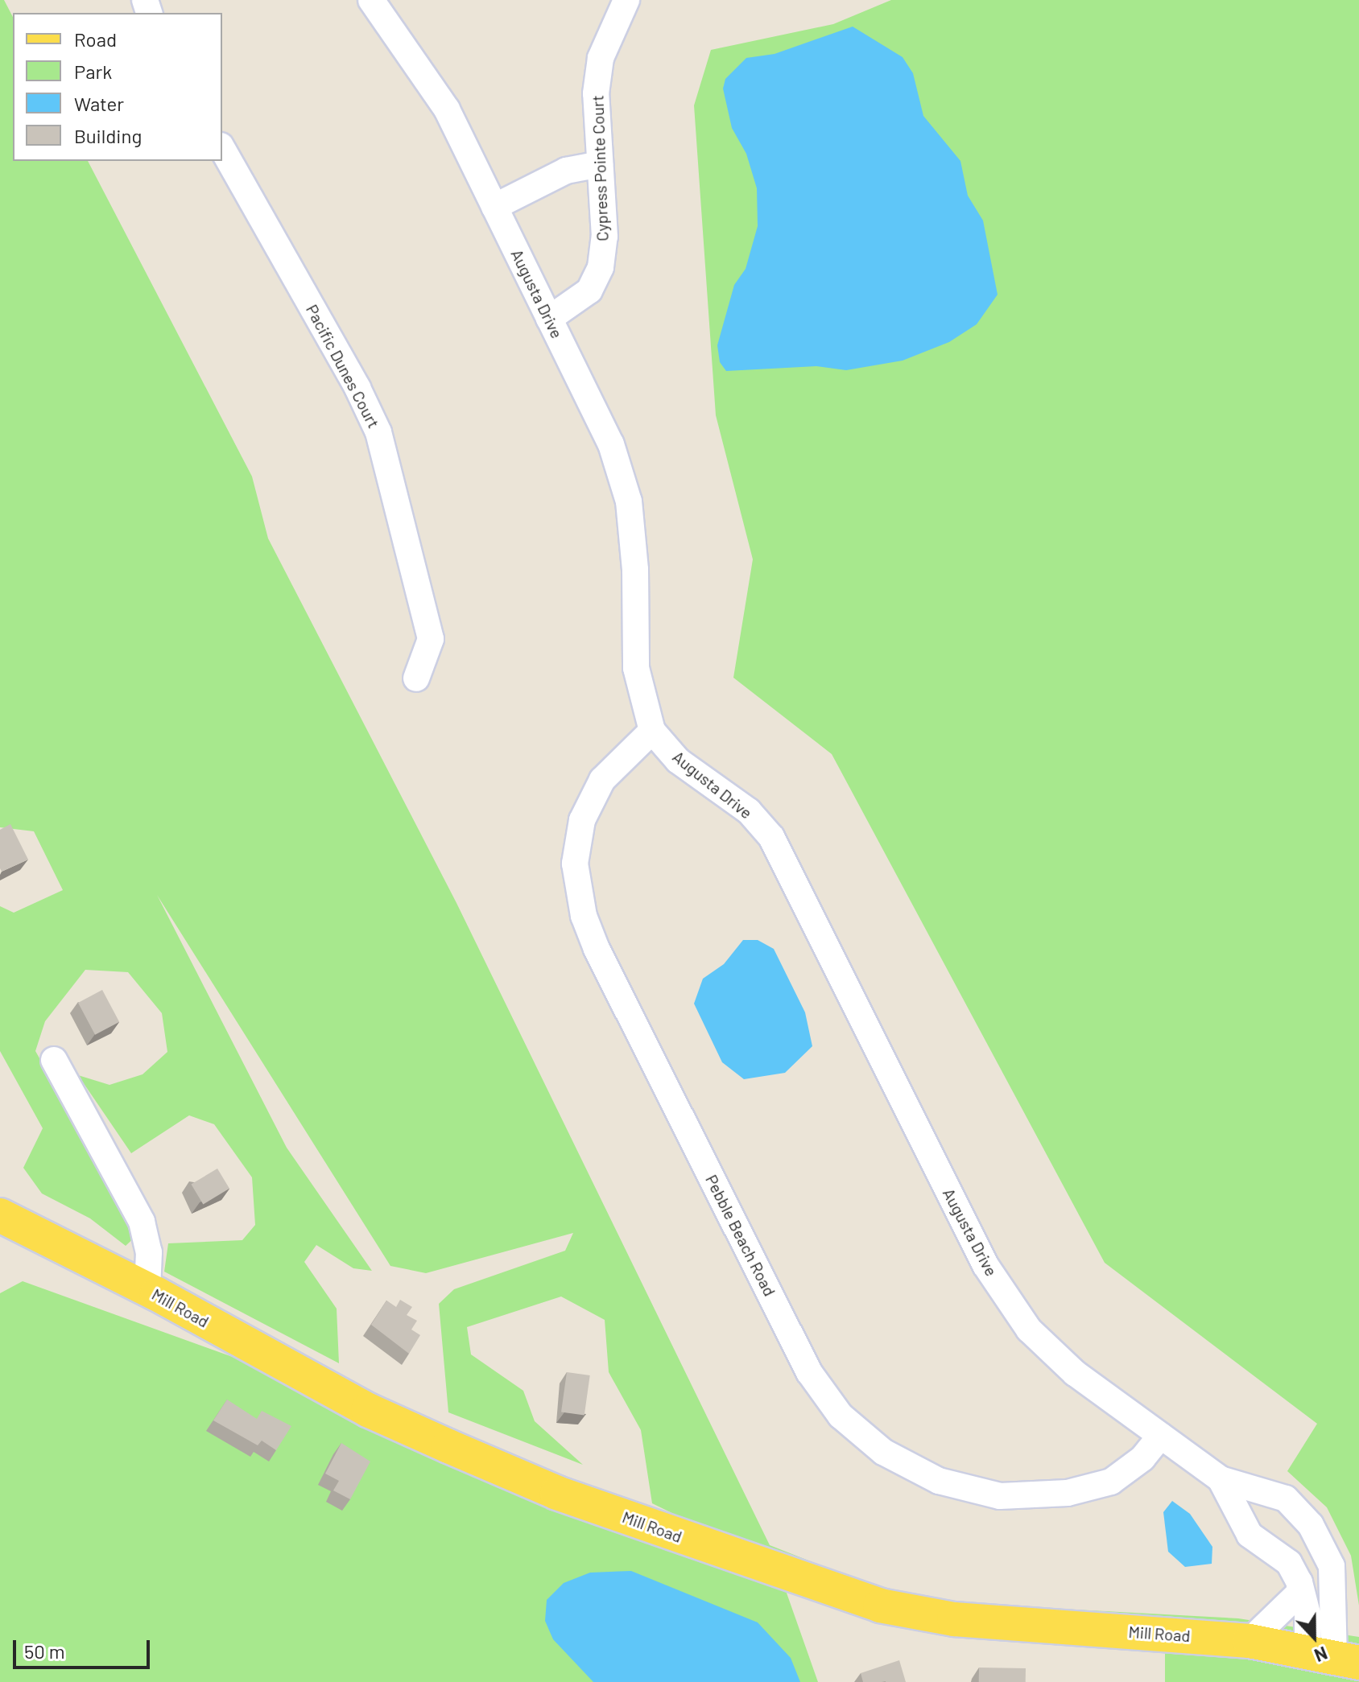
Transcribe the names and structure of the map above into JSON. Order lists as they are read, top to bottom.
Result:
{
  "streets": {
    "main road": ["Mill Road"],
    "street": [
      "Cypress Pointe Court",
      "Augusta Drive",
      "Pacific Dunes Court",
      "Pebble Beach Road"
    ]
  },
  "crossings": [
    ["Cypress Pointe Court", "Augusta Drive"],
    ["Augusta Drive", "Pebble Beach Road"],
    ["Augusta Drive", "Mill Road"]
  ],
  "legend": [
    "Road",
    "Park",
    "Water",
    "Building"
  ],
  "scale_bar": "50 m",
  "north": "bottom"
}
